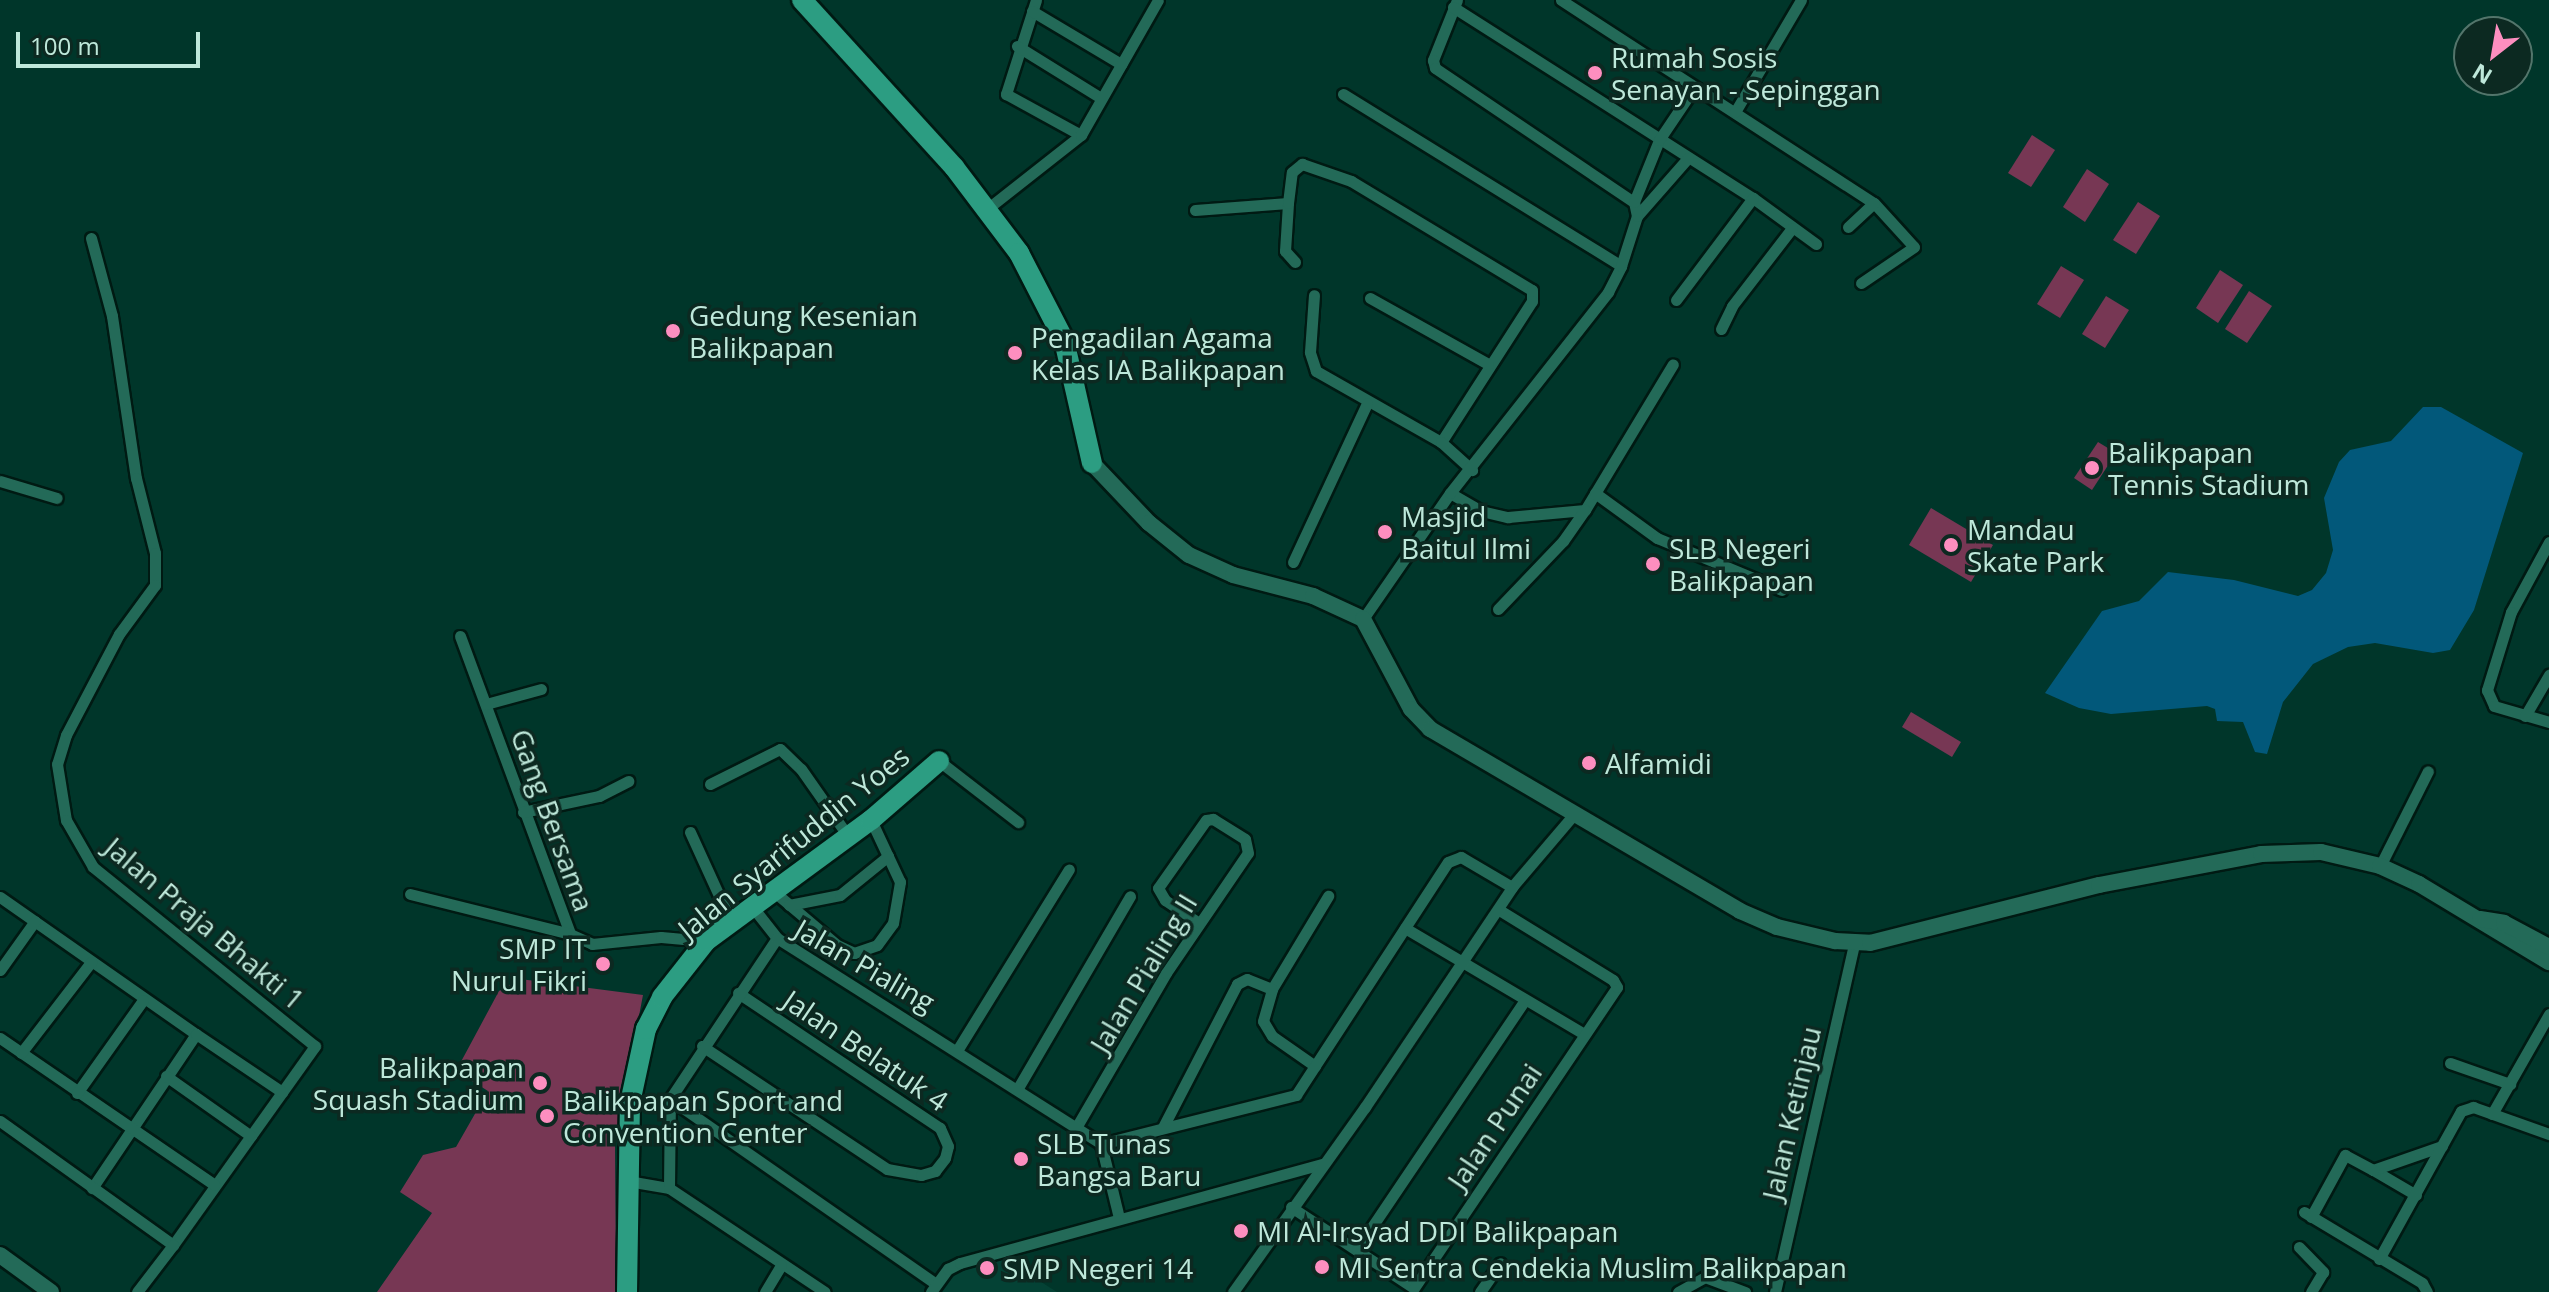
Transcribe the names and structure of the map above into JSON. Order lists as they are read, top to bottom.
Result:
{
  "streets": {
    "highway": ["Jalan Syarifuddin Yoes"],
    "street": [
      "Gang Bersama",
      "Jalan Praja Bhakti 1",
      "Jalan Pialing",
      "Jalan Pialing II",
      "Jalan Belatuk 4",
      "Jalan Ketinjau",
      "Jalan Punai"
    ]
  },
  "crossings": [
    ["Gang Bersama", "Jalan Syarifuddin Yoes"],
    ["Jalan Pialing", "Jalan Pialing II"],
    ["Jalan Pialing", "Jalan Belatuk 4"]
  ],
  "places": [
    "Rumah Sosis Senayan - Sepinggan",
    "Gedung Kesenian Balikpapan",
    "Pengadilan Agama Kelas IA Balikpapan",
    "Balikpapan Tennis Stadium",
    "Masjid Baitul Ilmi",
    "Mandau Skate Park",
    "SLB Negeri Balikpapan",
    "Alfamidi",
    "SMP IT Nurul Fikri",
    "Balikpapan Squash Stadium",
    "Balikpapan Sport and Convention Center",
    "SLB Tunas Bangsa Baru",
    "MI Al-Irsyad DDI Balikpapan",
    "MI Sentra Cendekia Muslim Balikpapan",
    "SMP Negeri 14"
  ],
  "scale_bar": "100 m",
  "north": "bottom left"
}
